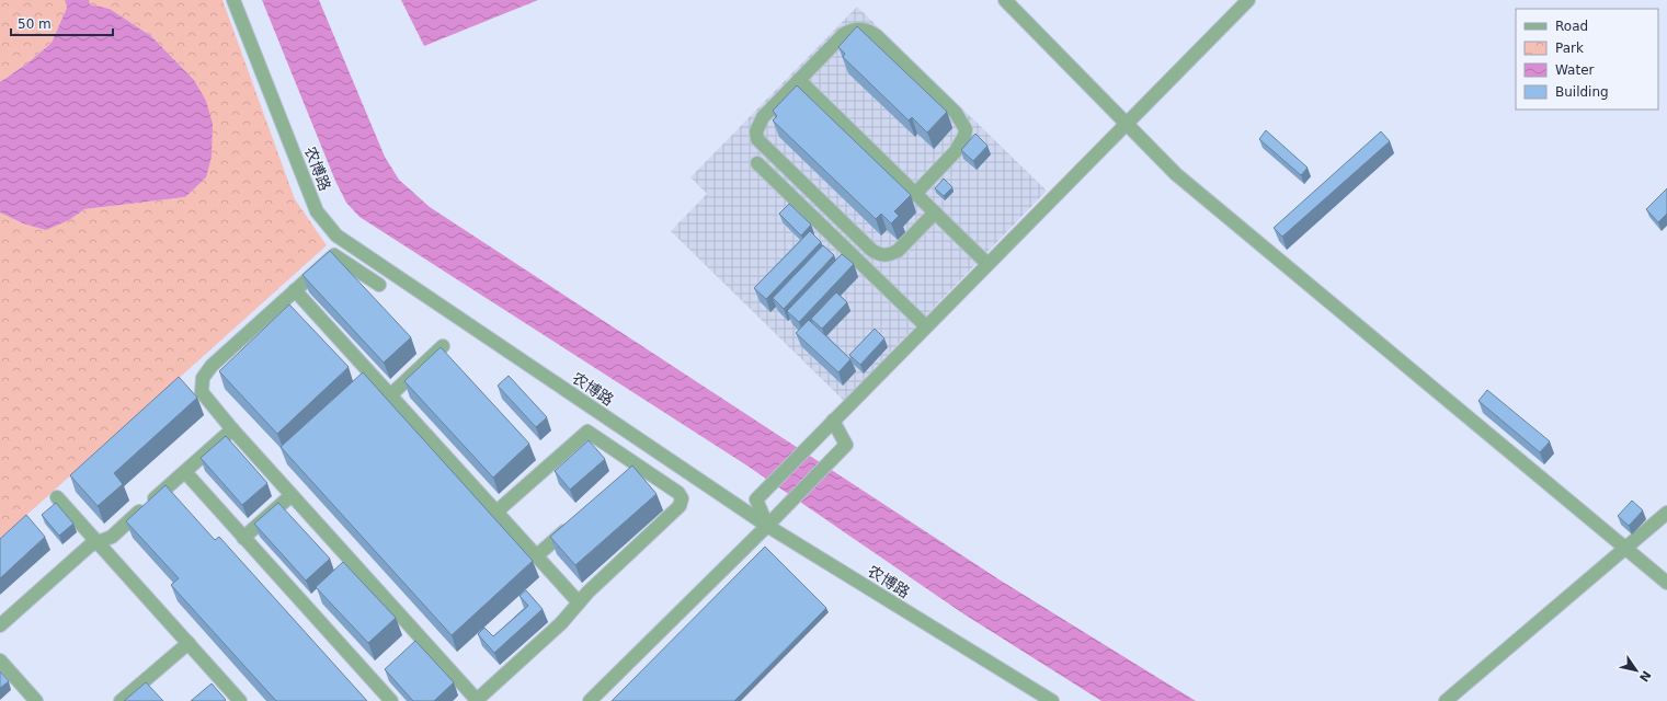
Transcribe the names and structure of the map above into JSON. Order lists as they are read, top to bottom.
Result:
{
  "streets": {
    "street": ["农博路"]
  },
  "legend": [
    "Road",
    "Park",
    "Water",
    "Building"
  ],
  "scale_bar": "50 m",
  "north": "bottom right"
}
